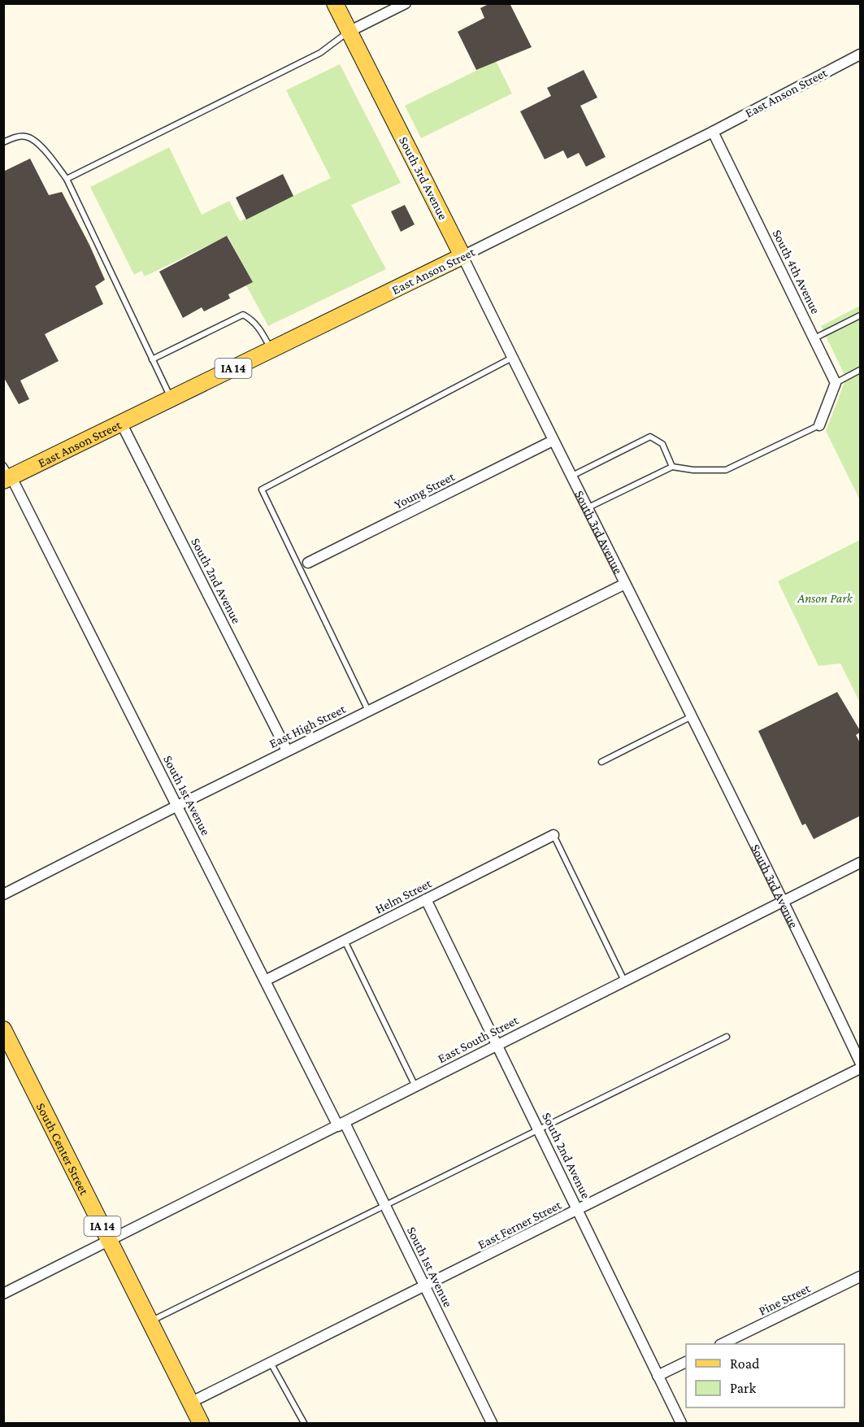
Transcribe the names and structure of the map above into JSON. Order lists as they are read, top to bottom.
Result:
{
  "streets": {
    "main road": [
      "East Anson Street",
      "South 3rd Avenue",
      "IA 14",
      "South Center Street"
    ],
    "street": [
      "South 4th Avenue",
      "Young Street",
      "South 2nd Avenue",
      "East High Street",
      "South 1st Avenue",
      "Helm Street",
      "East South Street",
      "East Ferner Street",
      "Pine Street"
    ]
  },
  "crossings": [
    ["East Anson Street", "South 3rd Avenue"],
    ["East Anson Street", "South 4th Avenue"],
    ["East Anson Street", "South 2nd Avenue"],
    ["East Anson Street", "South 1st Avenue"],
    ["South 3rd Avenue", "Young Street"],
    ["South 3rd Avenue", "East High Street"],
    ["South 3rd Avenue", "East South Street"],
    ["South 2nd Avenue", "East High Street"],
    ["South 2nd Avenue", "Helm Street"],
    ["South 2nd Avenue", "East South Street"],
    ["South 2nd Avenue", "East Ferner Street"],
    ["East High Street", "South 1st Avenue"],
    ["South 1st Avenue", "Helm Street"],
    ["South 1st Avenue", "East South Street"],
    ["South 1st Avenue", "East Ferner Street"],
    ["East South Street", "South Center Street"],
    ["South Center Street", "East Ferner Street"]
  ],
  "parks": ["Anson Park"],
  "legend": ["Road", "Park"]
}
